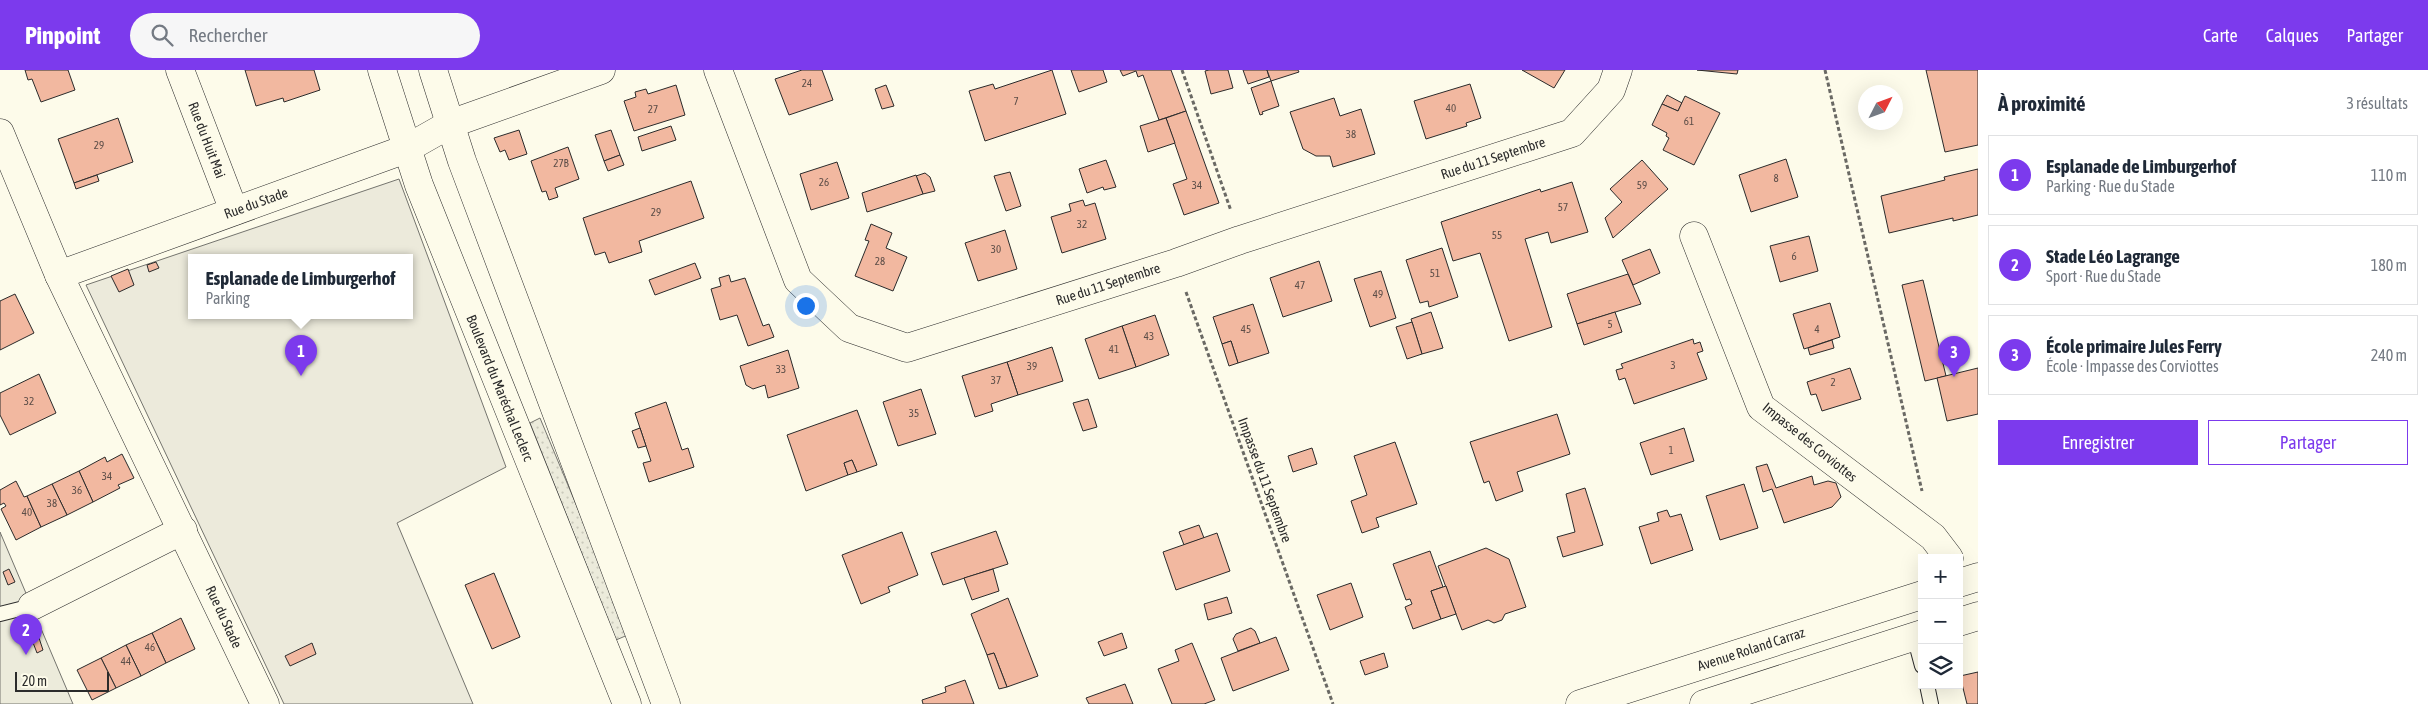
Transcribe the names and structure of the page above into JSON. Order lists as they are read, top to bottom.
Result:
{
  "streets": {
    "street": [
      "Rue du Huit Mai",
      "Rue du 11 Septembre",
      "Rue du Stade",
      "Boulevard du Maréchal Leclerc",
      "Impasse des Corviottes",
      "Avenue Roland Carraz"
    ],
    "path": ["Impasse du 11 Septembre"]
  },
  "crossings": [
    ["Rue du Huit Mai", "Rue du Stade"],
    ["Rue du 11 Septembre", "Impasse du 11 Septembre"],
    ["Rue du Stade", "Boulevard du Maréchal Leclerc"]
  ],
  "house_numbers": [
    "24",
    "7",
    "40",
    "27",
    "61",
    "38",
    "29",
    "27B",
    "8",
    "26",
    "34",
    "59",
    "57",
    "29",
    "32",
    "55",
    "30",
    "6",
    "28",
    "51",
    "47",
    "49",
    "5",
    "45",
    "4",
    "43",
    "41",
    "3",
    "39",
    "33",
    "37",
    "2",
    "32",
    "35",
    "1",
    "34",
    "36",
    "38",
    "40",
    "46",
    "44"
  ],
  "scale_bar": "20 m",
  "north": "top right",
  "page": {
    "header": "Pinpoint",
    "search": "Rechercher",
    "nav": ["Carte", "Calques", "Partager"],
    "heading": ["À proximité", "3 résultats"],
    "list": [
      {
        "mark": "1",
        "name": "Esplanade de Limburgerhof",
        "note": "Parking · Rue du Stade",
        "value": "110 m"
      },
      {
        "mark": "2",
        "name": "Stade Léo Lagrange",
        "note": "Sport · Rue du Stade",
        "value": "180 m"
      },
      {
        "mark": "3",
        "name": "École primaire Jules Ferry",
        "note": "École · Impasse des Corviottes",
        "value": "240 m"
      }
    ],
    "popup": ["Esplanade de Limburgerhof", "Parking"],
    "pins": ["1", "3", "2"],
    "buttons": ["Enregistrer", "Partager"],
    "map_buttons": ["+", "−"],
    "scale": "20 m"
  }
}
